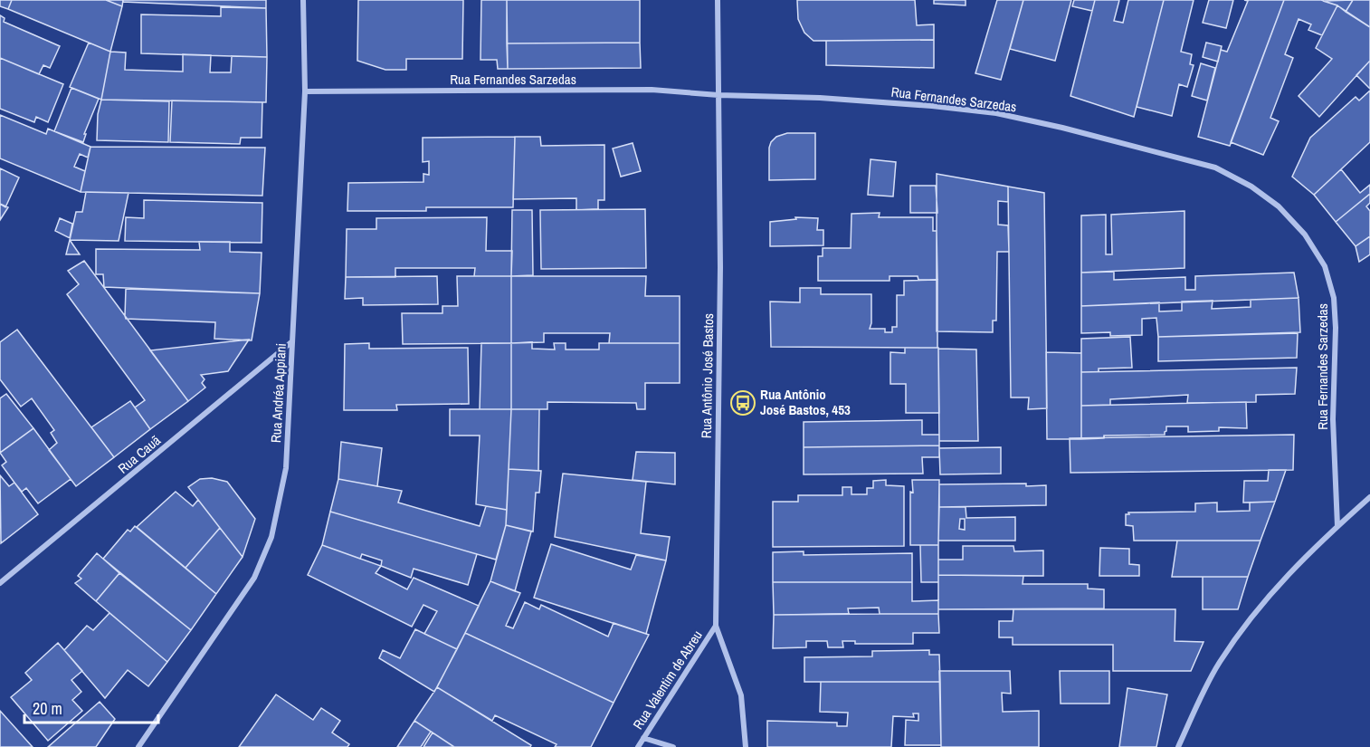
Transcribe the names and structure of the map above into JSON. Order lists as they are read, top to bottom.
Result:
{
  "streets": {
    "street": [
      "Rua Fernandes Sarzedas",
      "Rua Antônio José Bastos",
      "Rua Andréa Appiani",
      "Rua Cauã",
      "Rua Valentim de Abreu"
    ]
  },
  "crossings": [
    ["Rua Fernandes Sarzedas", "Rua Antônio José Bastos"],
    ["Rua Fernandes Sarzedas", "Rua Andréa Appiani"],
    ["Rua Antônio José Bastos", "Rua Valentim de Abreu"],
    ["Rua Andréa Appiani", "Rua Cauã"]
  ],
  "places": {
    "bus stop": ["Rua Antônio José Bastos, 453"]
  },
  "scale_bar": "20 m"
}
